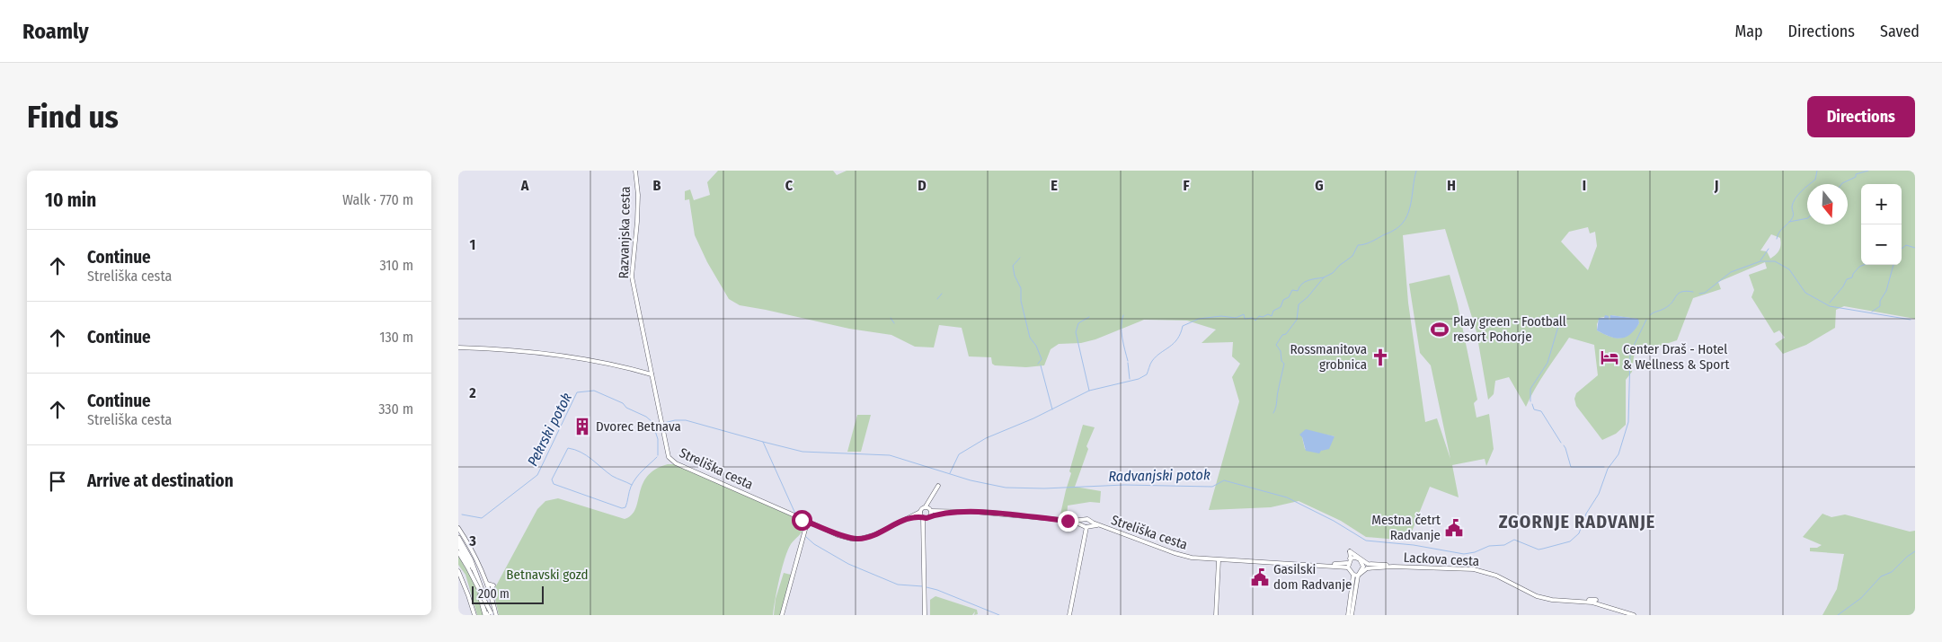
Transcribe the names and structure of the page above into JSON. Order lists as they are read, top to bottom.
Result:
{
  "streets": {
    "street": ["Razvanjska cesta", "Streliška cesta", "Lackova cesta"]
  },
  "crossings": [
    ["Razvanjska cesta", "Streliška cesta"]
  ],
  "districts": ["ZGORNJE RADVANJE"],
  "water": ["Pekrski potok", "Radvanjski potok"],
  "parks": ["Betnavski gozd"],
  "places": {
    "sports": ["Play green - Football resort Pohorje"],
    "church": ["Rossmanitova grobnica"],
    "hotel": ["Center Draš - Hotel & Wellness & Sport"],
    "building": ["Dvorec Betnava"],
    "public building": ["Mestna četrt Radvanje", "Gasilski dom Radvanje"]
  },
  "scale_bar": "200 m",
  "north": "bottom",
  "page": {
    "header": "Roamly",
    "nav": ["Map", "Directions", "Saved"],
    "buttons": "Directions",
    "title": "Find us",
    "heading": ["10 min", "Walk · 770 m"],
    "map_buttons": ["+", "−"],
    "list": [
      ["Continue", "Streliška cesta", "310 m"],
      ["Continue", "130 m"],
      ["Continue", "Streliška cesta", "330 m"],
      "Arrive at destination"
    ],
    "scale": "200 m"
  },
  "grid": {
    "columns": [
      "A",
      "B",
      "C",
      "D",
      "E",
      "F",
      "G",
      "H",
      "I",
      "J"
    ],
    "rows": ["1", "2", "3"]
  }
}
